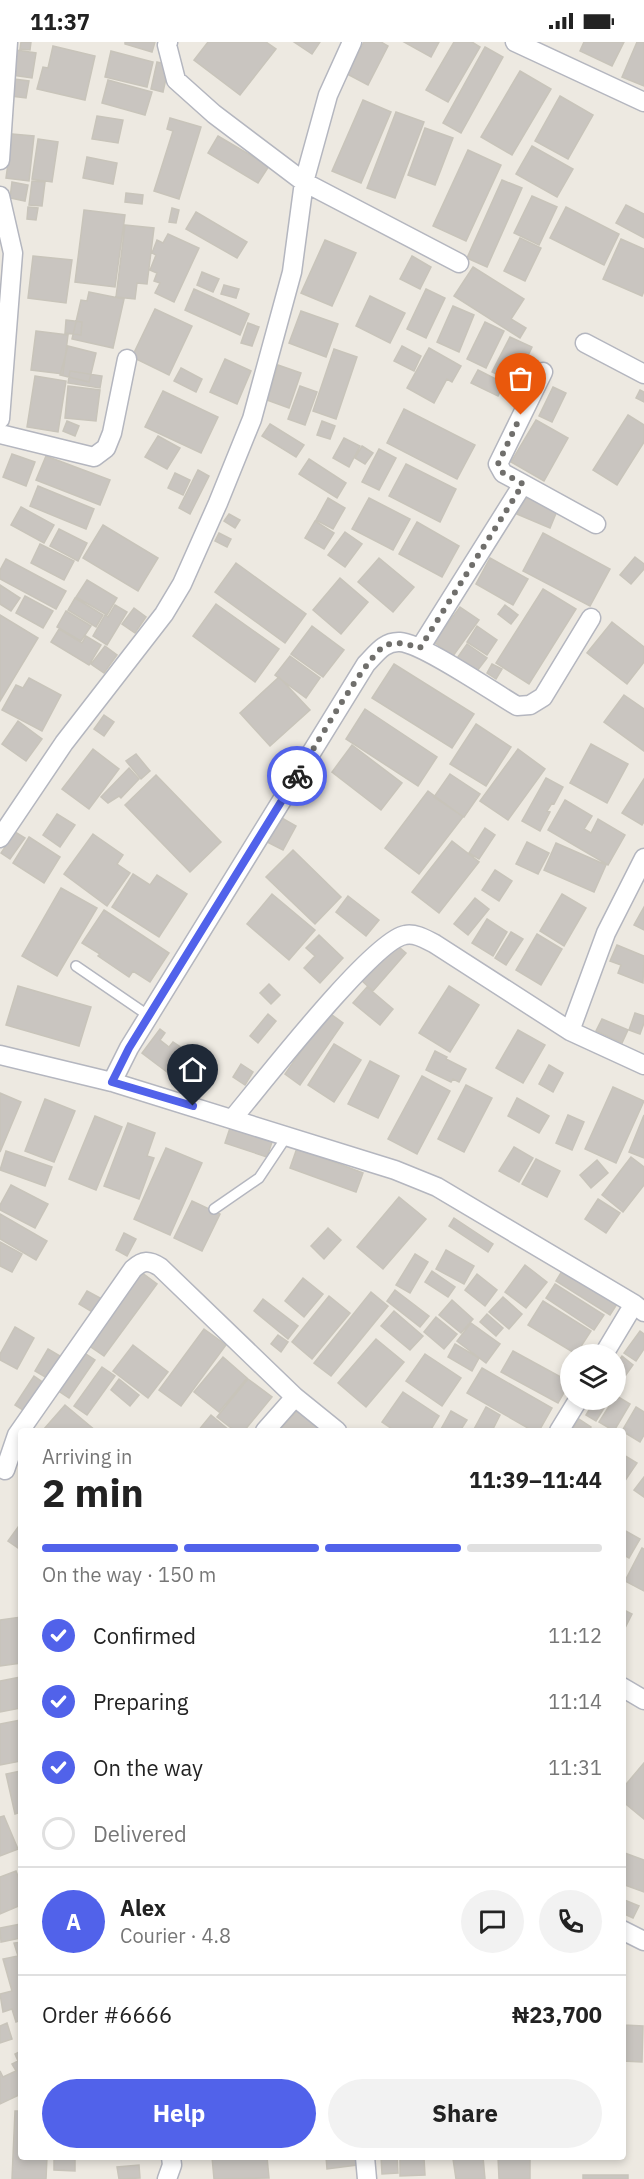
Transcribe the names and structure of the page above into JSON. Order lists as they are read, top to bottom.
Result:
{
  "page": {
    "status": "11:37",
    "heading": ["2 min", "Arriving in", "11:39–11:44"],
    "panel": [
      "Alex",
      "Courier · 4.8",
      "Order #6666",
      "₦23,700"
    ],
    "bar": "On the way · 150 m",
    "list": [
      ["Confirmed", "11:12"],
      ["Preparing", "11:14"],
      ["On the way", "11:31"],
      "Delivered"
    ],
    "round": "A",
    "buttons": ["Help", "Share"]
  }
}
